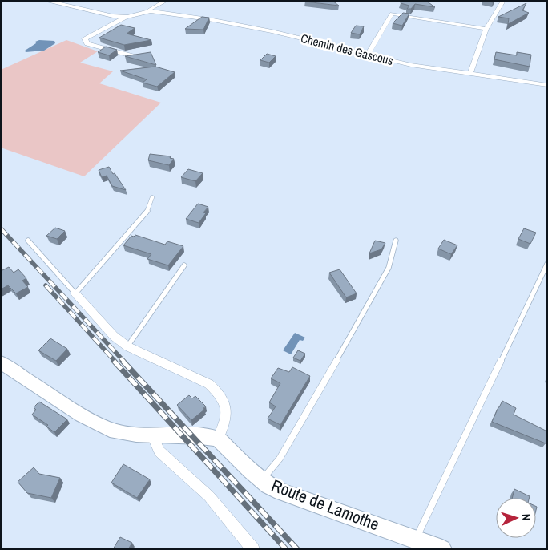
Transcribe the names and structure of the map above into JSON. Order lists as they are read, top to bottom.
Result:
{
  "streets": {
    "street": ["Chemin des Gascous", "Route de Lamothe"]
  },
  "north": "right"
}
